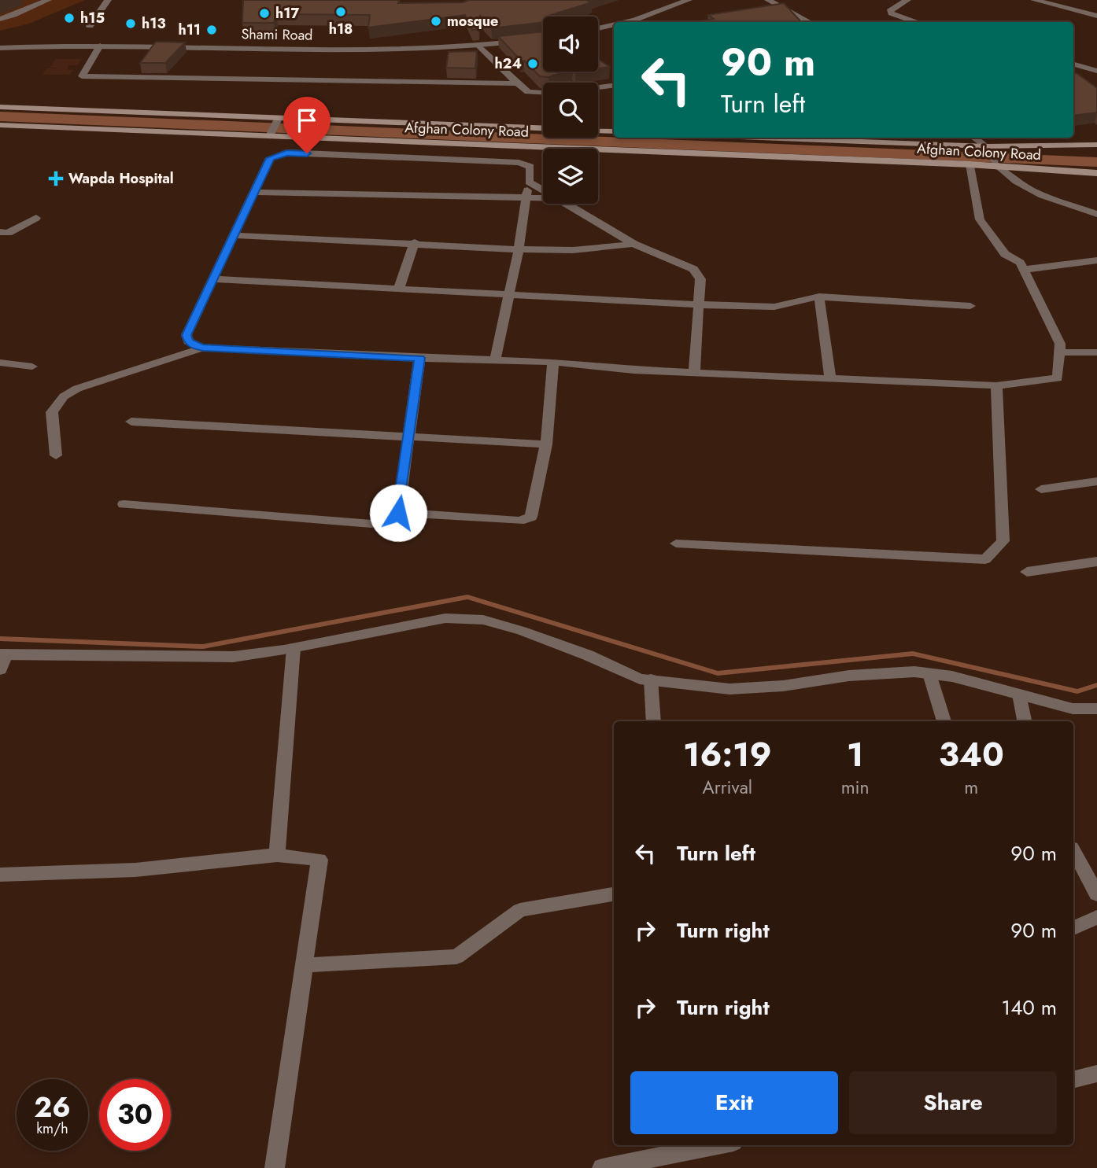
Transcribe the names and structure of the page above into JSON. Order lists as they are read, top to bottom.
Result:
{
  "streets": {
    "main road": ["Afghan Colony Road"],
    "street": ["Shami Road"]
  },
  "places": {
    "other": [
      "h18",
      "h17",
      "h15",
      "mosque",
      "h13",
      "h11",
      "h24"
    ],
    "health": ["Wapda Hospital"]
  },
  "page": {
    "turn": ["90 m", "Turn left"],
    "eta": [
      "16:19",
      "Arrival",
      "1",
      "min",
      "340",
      "m"
    ],
    "list": [
      {
        "name": "Turn left",
        "value": "90 m"
      },
      {
        "name": "Turn right",
        "value": "90 m"
      },
      {
        "name": "Turn right",
        "value": "140 m"
      }
    ],
    "buttons": ["Exit", "Share"],
    "speed": "26 km/h",
    "limit": "30"
  }
}
